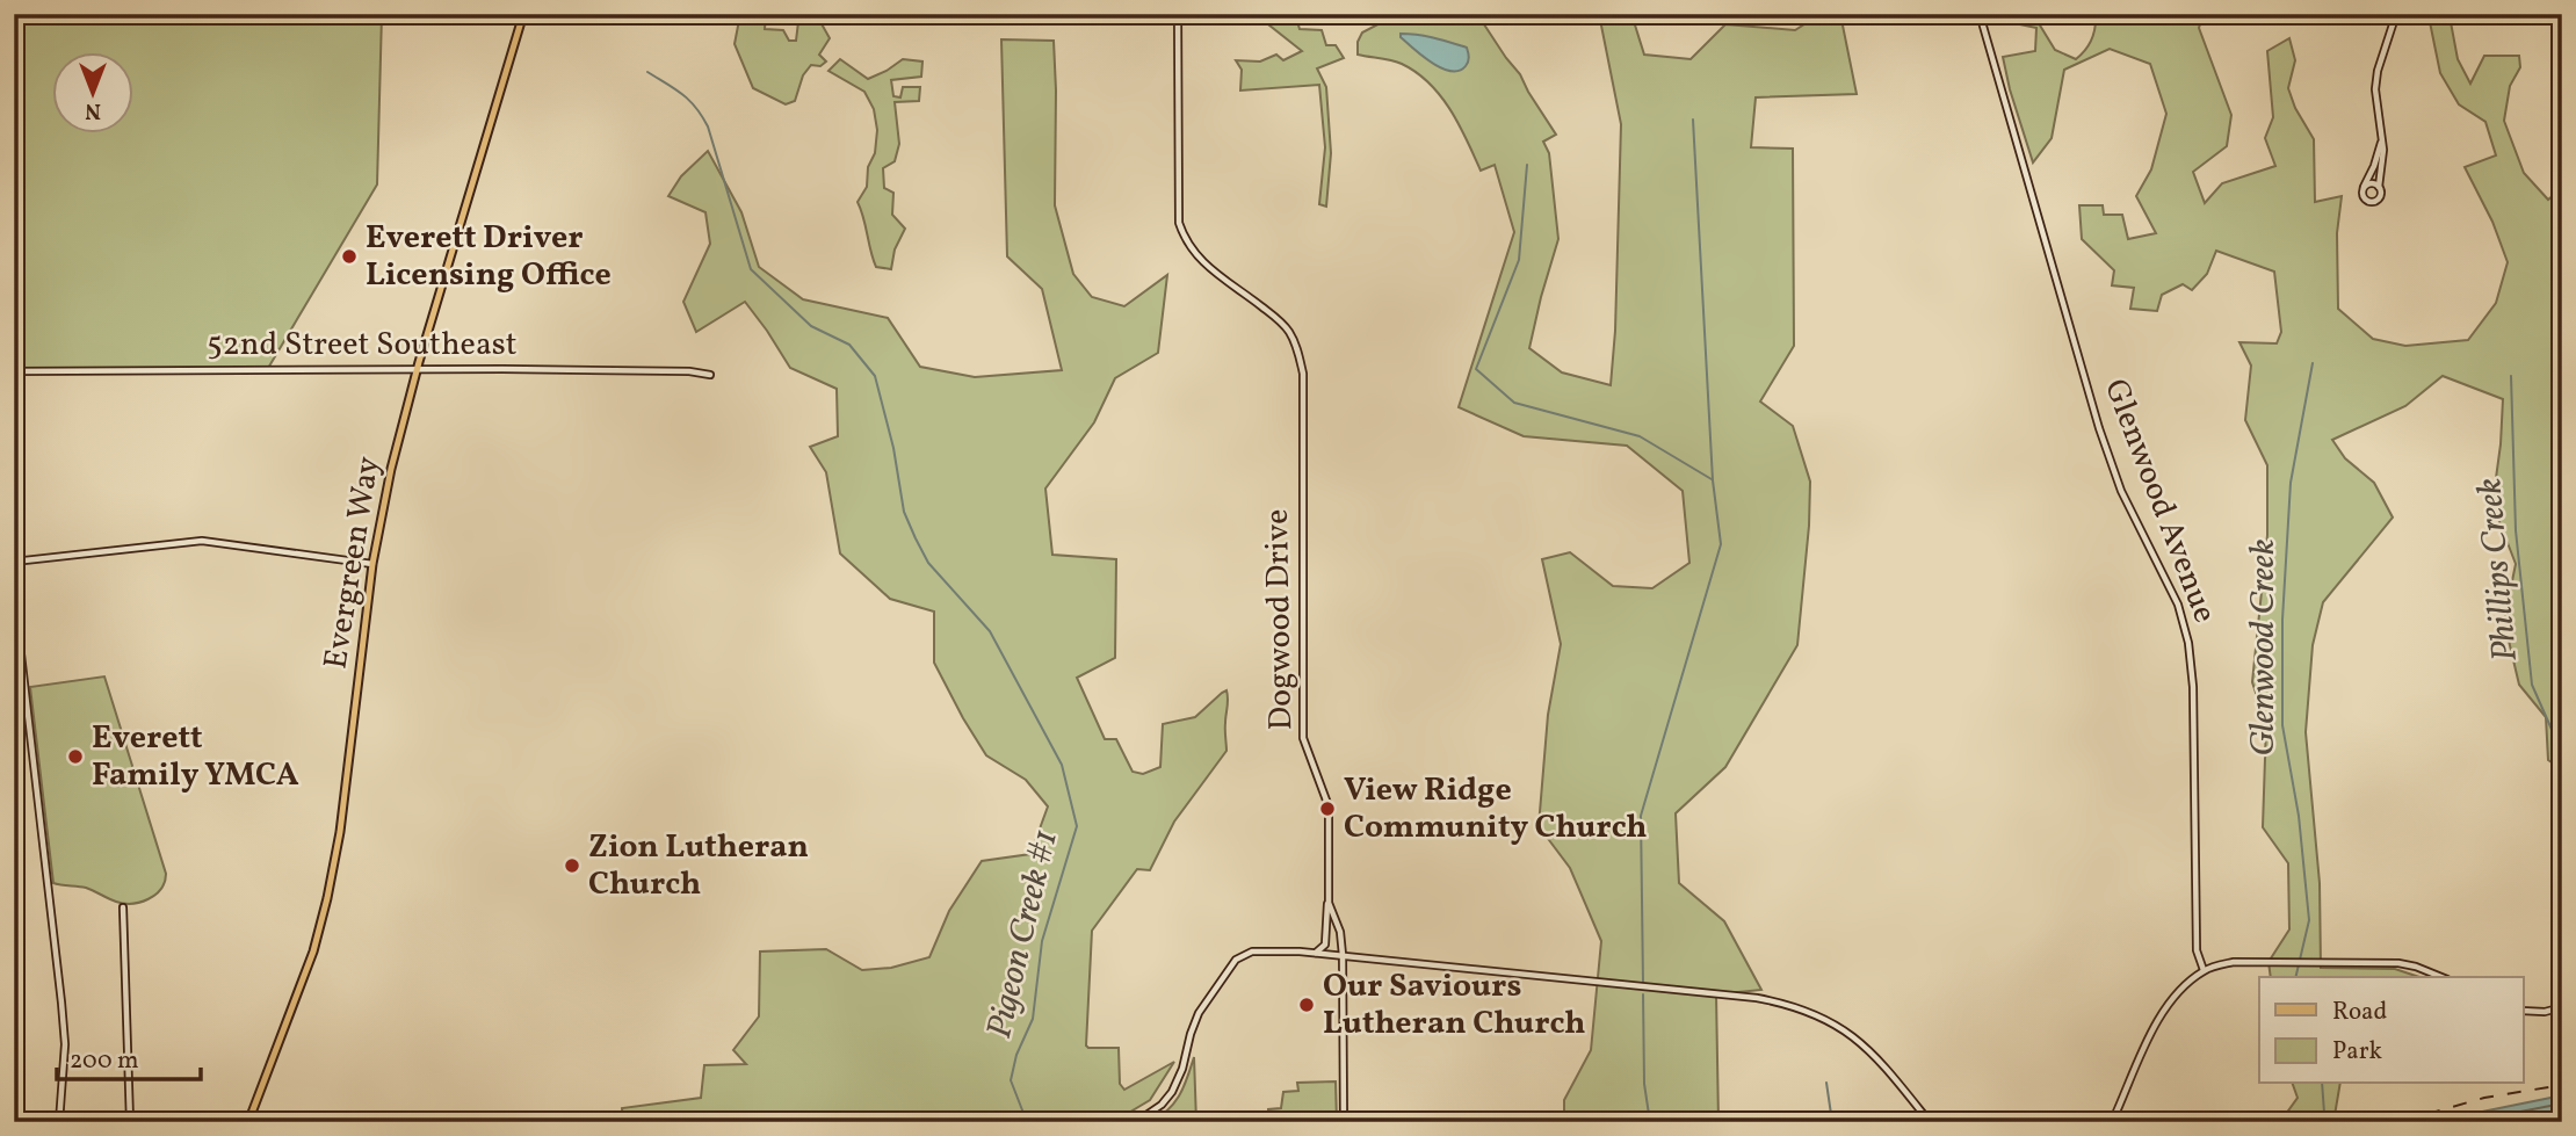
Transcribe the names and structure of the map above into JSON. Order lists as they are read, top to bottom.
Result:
{
  "streets": {
    "main road": ["Evergreen Way"],
    "street": ["52nd Street Southeast", "Glenwood Avenue", "Dogwood Drive"]
  },
  "crossings": [
    ["52nd Street Southeast", "Evergreen Way"]
  ],
  "water": ["Phillips Creek", "Glenwood Creek", "Pigeon Creek #1"],
  "places": [
    "Everett Driver Licensing Office",
    "Everett Family YMCA",
    "View Ridge Community Church",
    "Zion Lutheran Church",
    "Our Saviours Lutheran Church"
  ],
  "legend": ["Road", "Park"],
  "scale_bar": "200 m",
  "north": "bottom"
}
